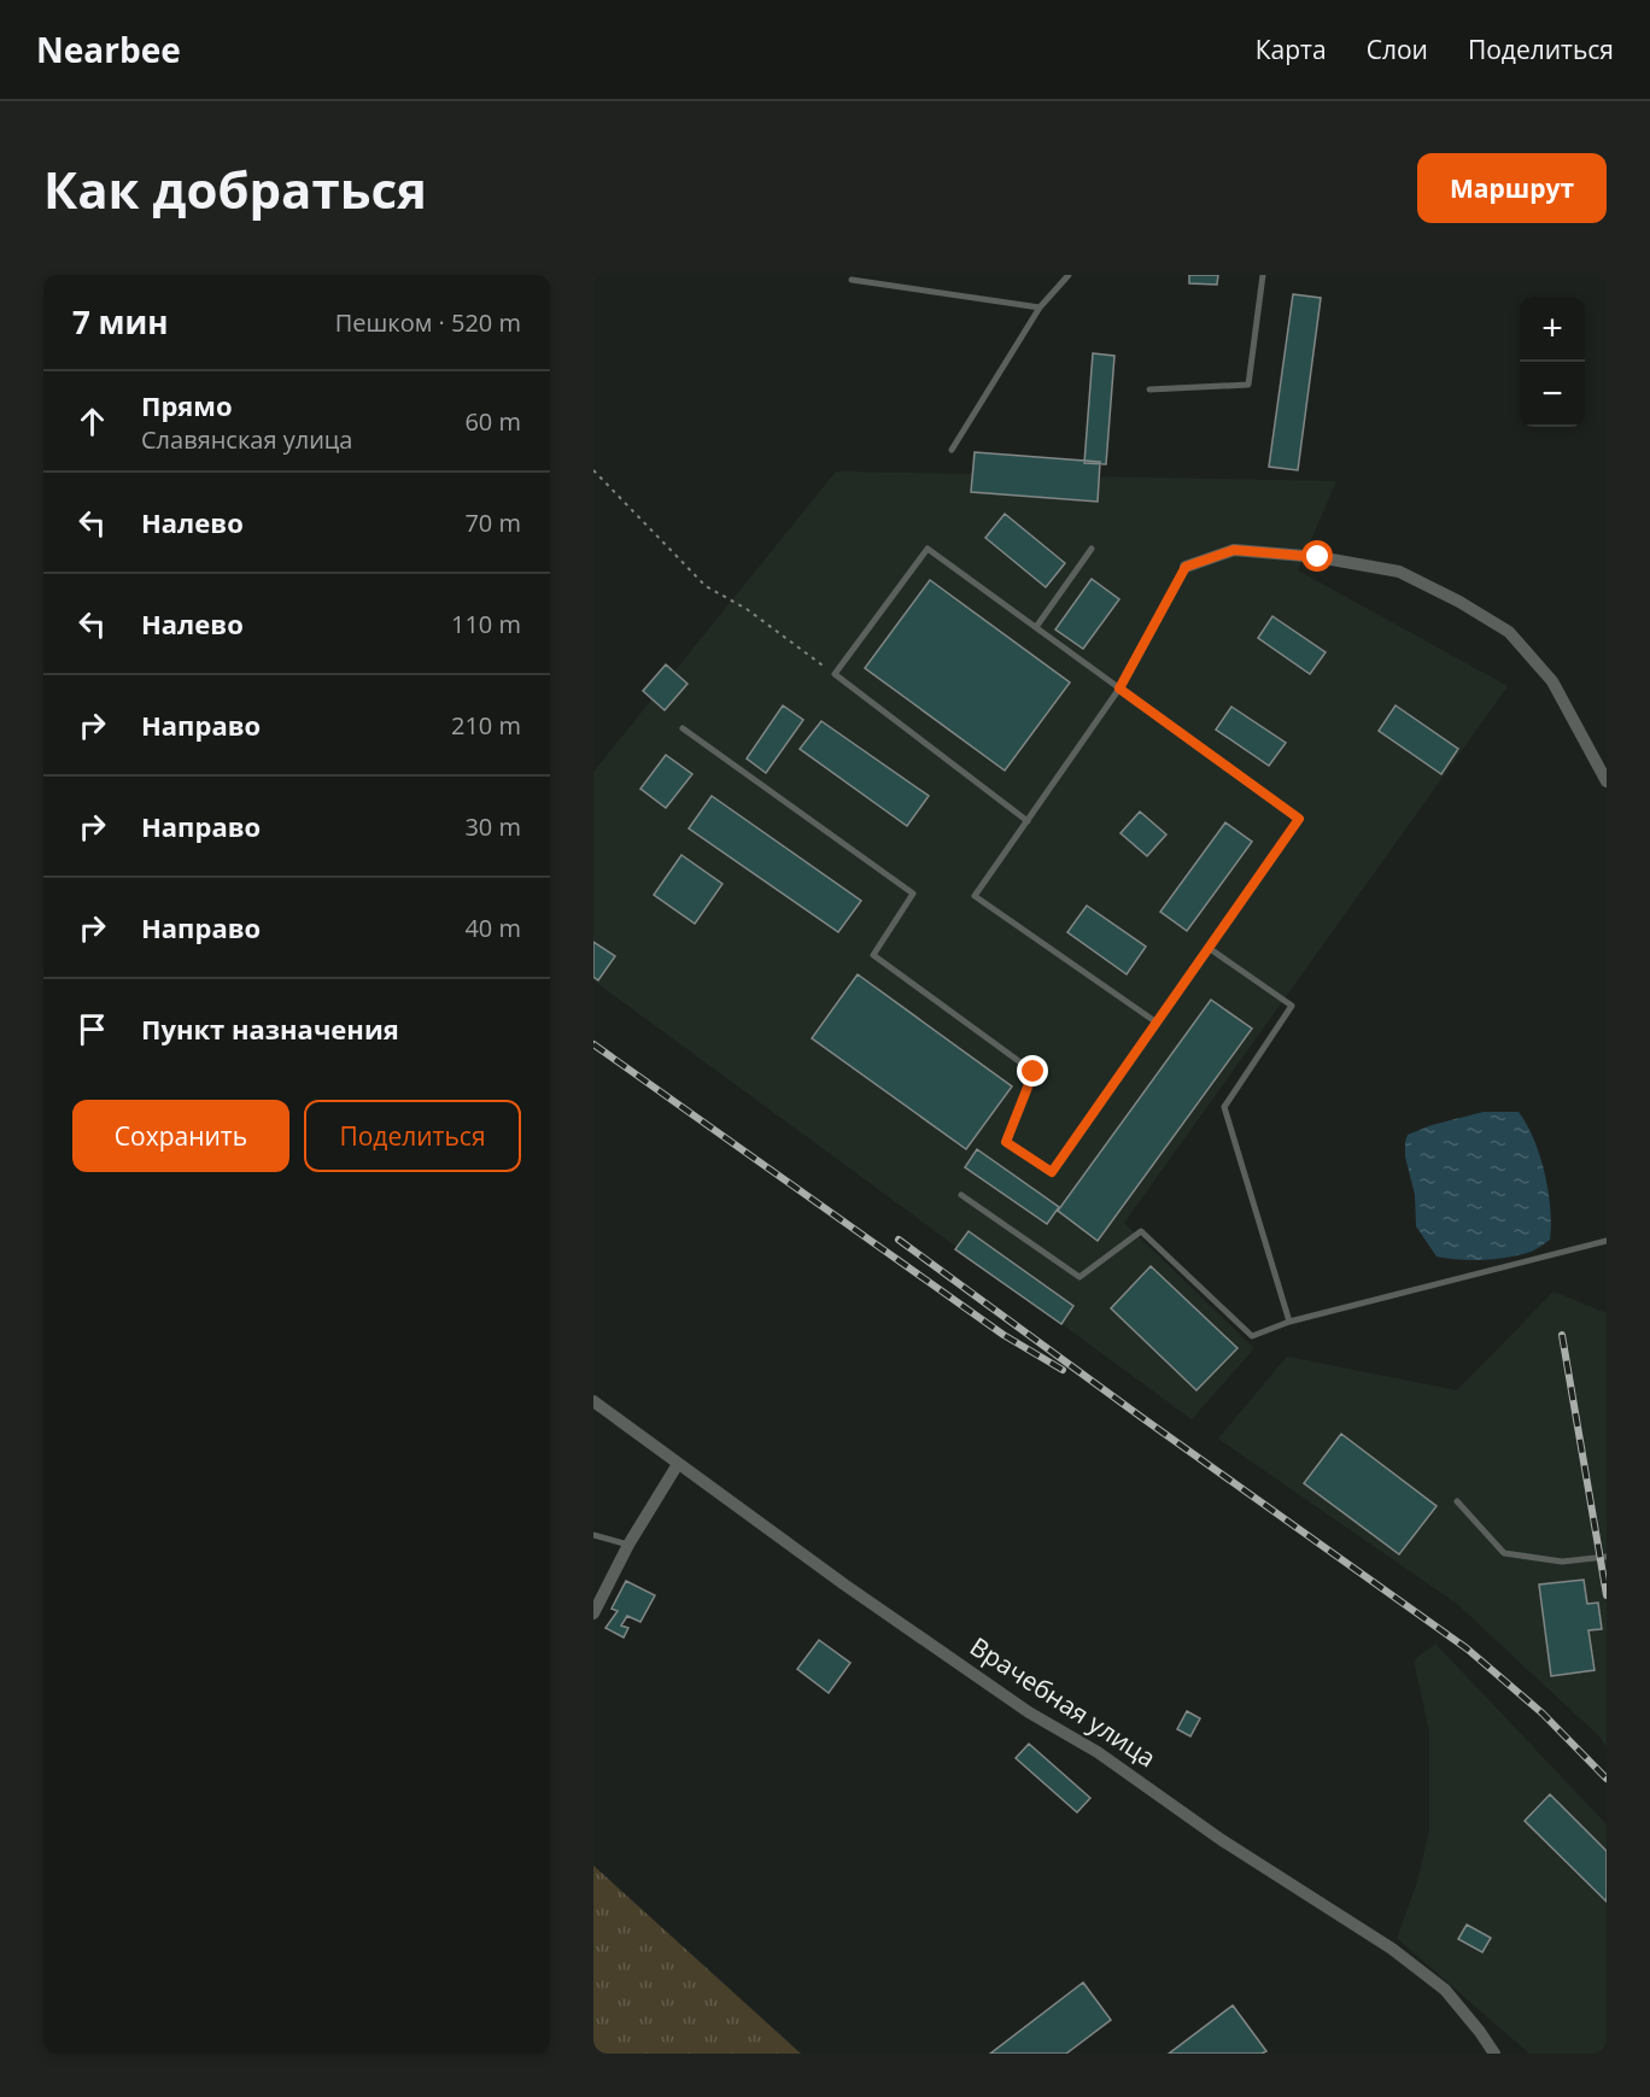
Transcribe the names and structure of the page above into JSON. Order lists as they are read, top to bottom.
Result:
{
  "streets": {
    "street": ["Врачебная улица"]
  },
  "page": {
    "header": "Nearbee",
    "nav": ["Карта", "Слои", "Поделиться"],
    "buttons": [
      "Маршрут",
      ["Сохранить", "Поделиться"]
    ],
    "title": "Как добраться",
    "heading": ["7 мин", "Пешком · 520 m"],
    "map_buttons": ["+", "−"],
    "list": [
      ["Прямо", "Славянская улица", "60 m"],
      ["Налево", "70 m"],
      ["Налево", "110 m"],
      ["Направо", "210 m"],
      ["Направо", "30 m"],
      ["Направо", "40 m"],
      "Пункт назначения"
    ]
  }
}
